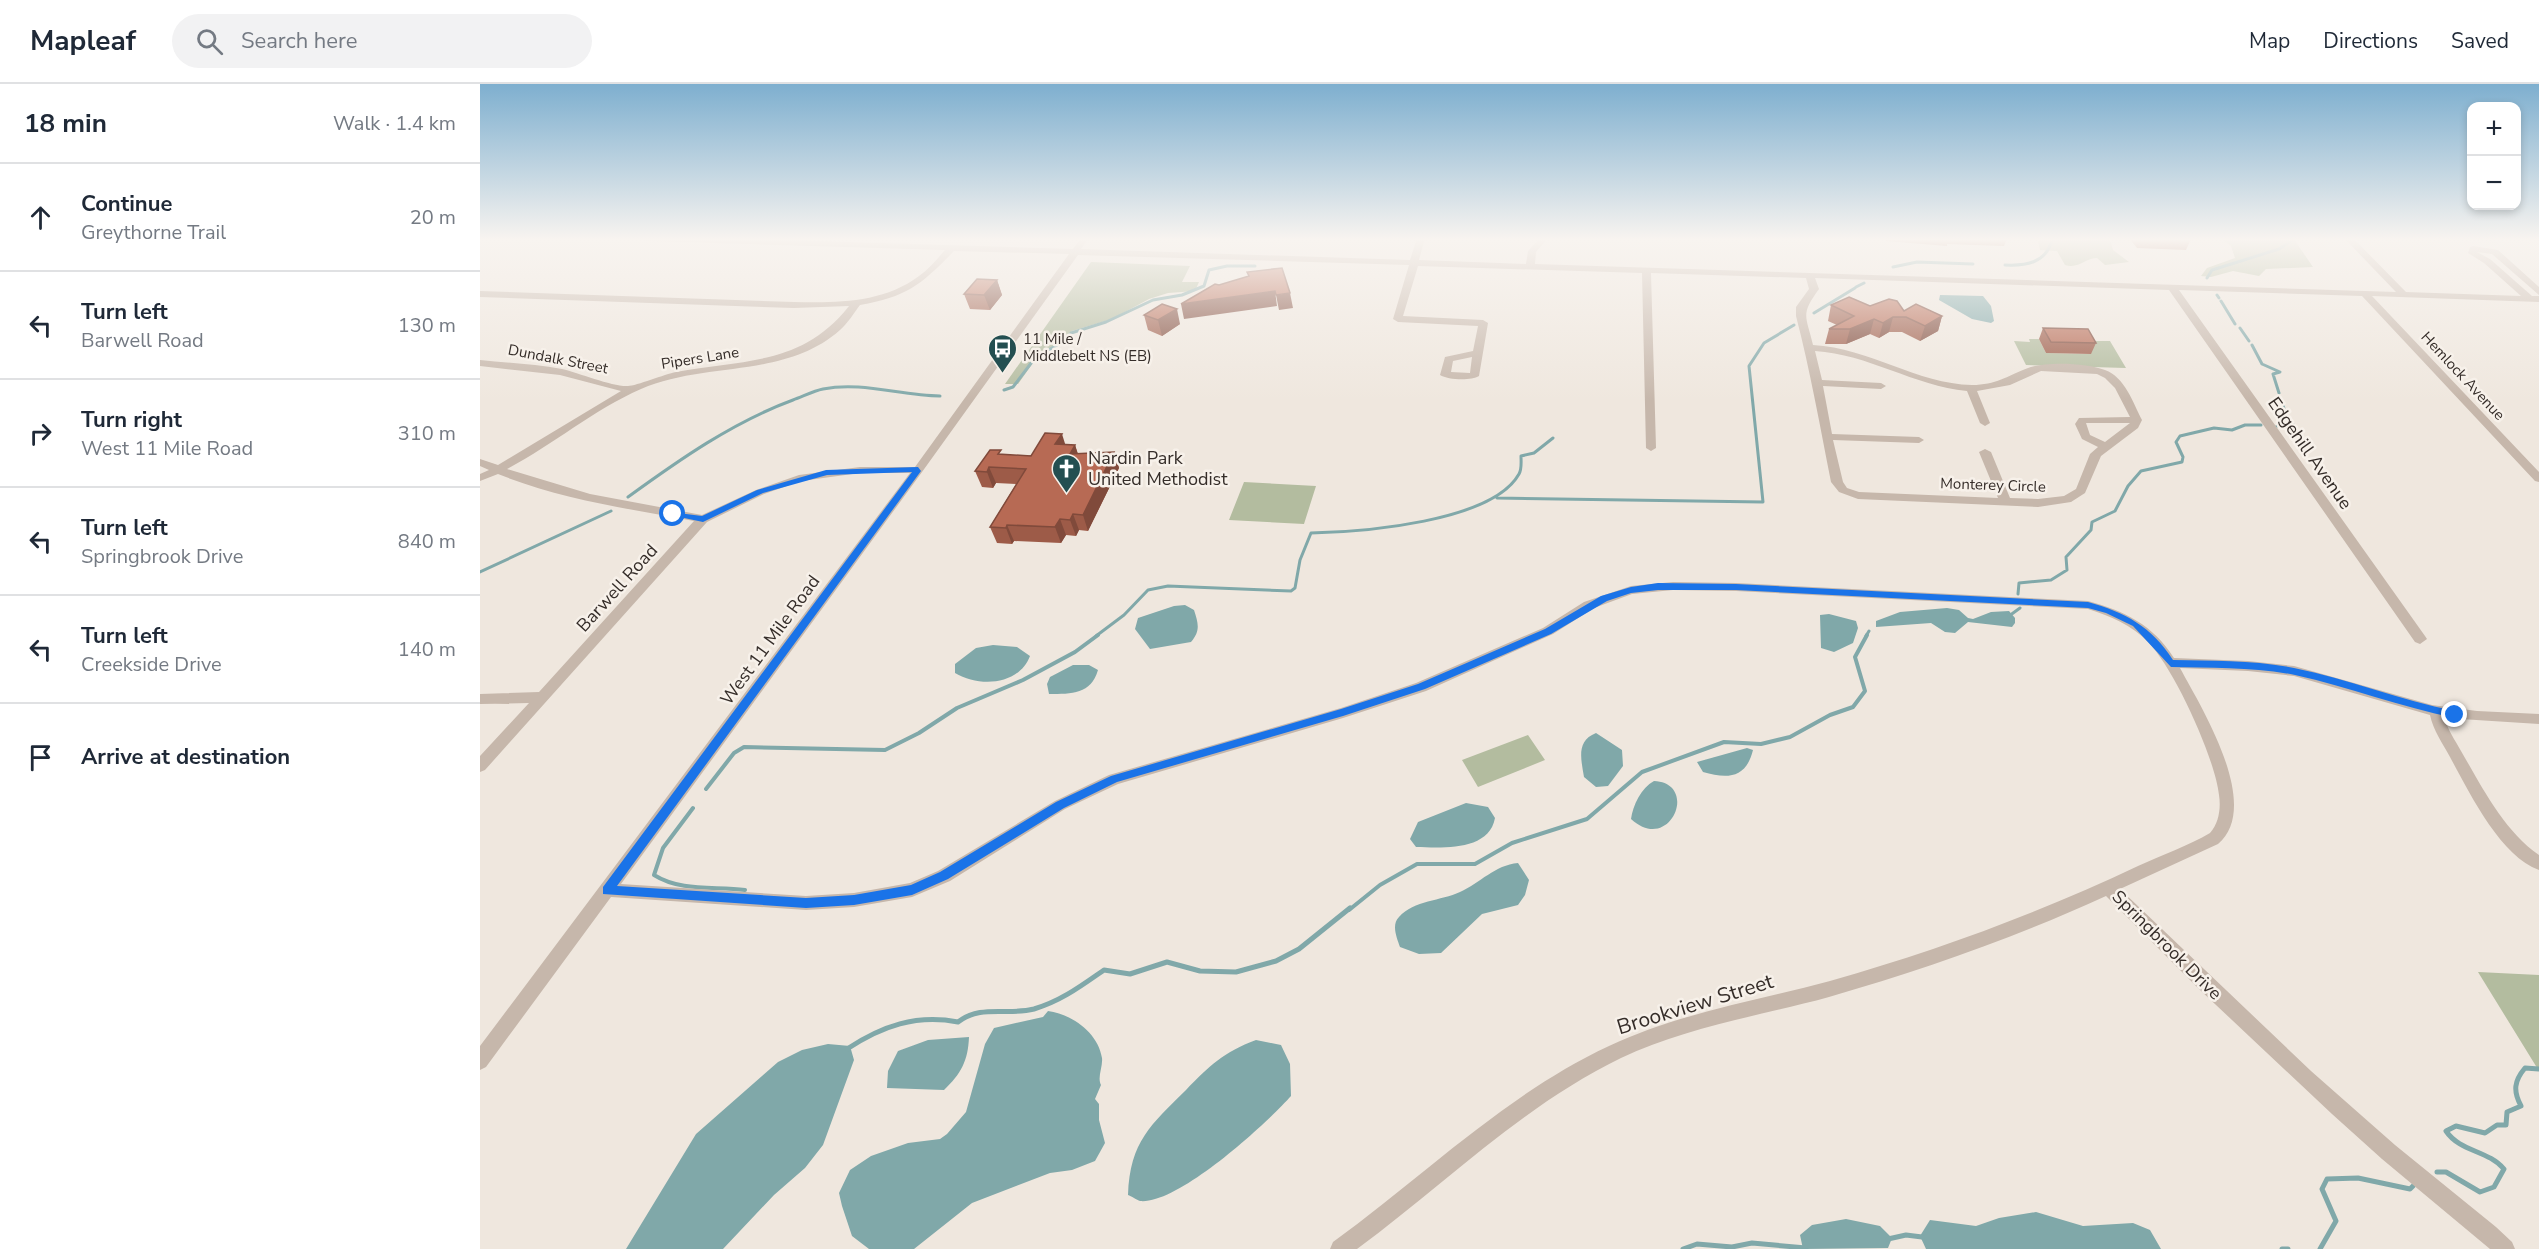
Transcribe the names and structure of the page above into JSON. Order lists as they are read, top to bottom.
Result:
{
  "streets": {
    "street": [
      "Pipers Lane",
      "Dundalk Street",
      "Hemlock Avenue",
      "Edgehill Avenue",
      "Monterey Circle",
      "Barwell Road",
      "West 11 Mile Road",
      "Springbrook Drive",
      "Brookview Street"
    ]
  },
  "crossings": [
    ["Pipers Lane", "Dundalk Street"],
    ["Barwell Road", "West 11 Mile Road"],
    ["West 11 Mile Road", "Springbrook Drive"],
    ["Springbrook Drive", "Brookview Street"]
  ],
  "places": {
    "bus stop": ["11 Mile / Middlebelt NS (EB)"],
    "church": ["Nardin Park United Methodist"]
  },
  "page": {
    "header": "Mapleaf",
    "search": "Search here",
    "nav": ["Map", "Directions", "Saved"],
    "heading": ["18 min", "Walk · 1.4 km"],
    "map_buttons": ["+", "−"],
    "list": [
      ["Continue", "Greythorne Trail", "20 m"],
      ["Turn left", "Barwell Road", "130 m"],
      ["Turn right", "West 11 Mile Road", "310 m"],
      ["Turn left", "Springbrook Drive", "840 m"],
      ["Turn left", "Creekside Drive", "140 m"],
      "Arrive at destination"
    ]
  }
}
